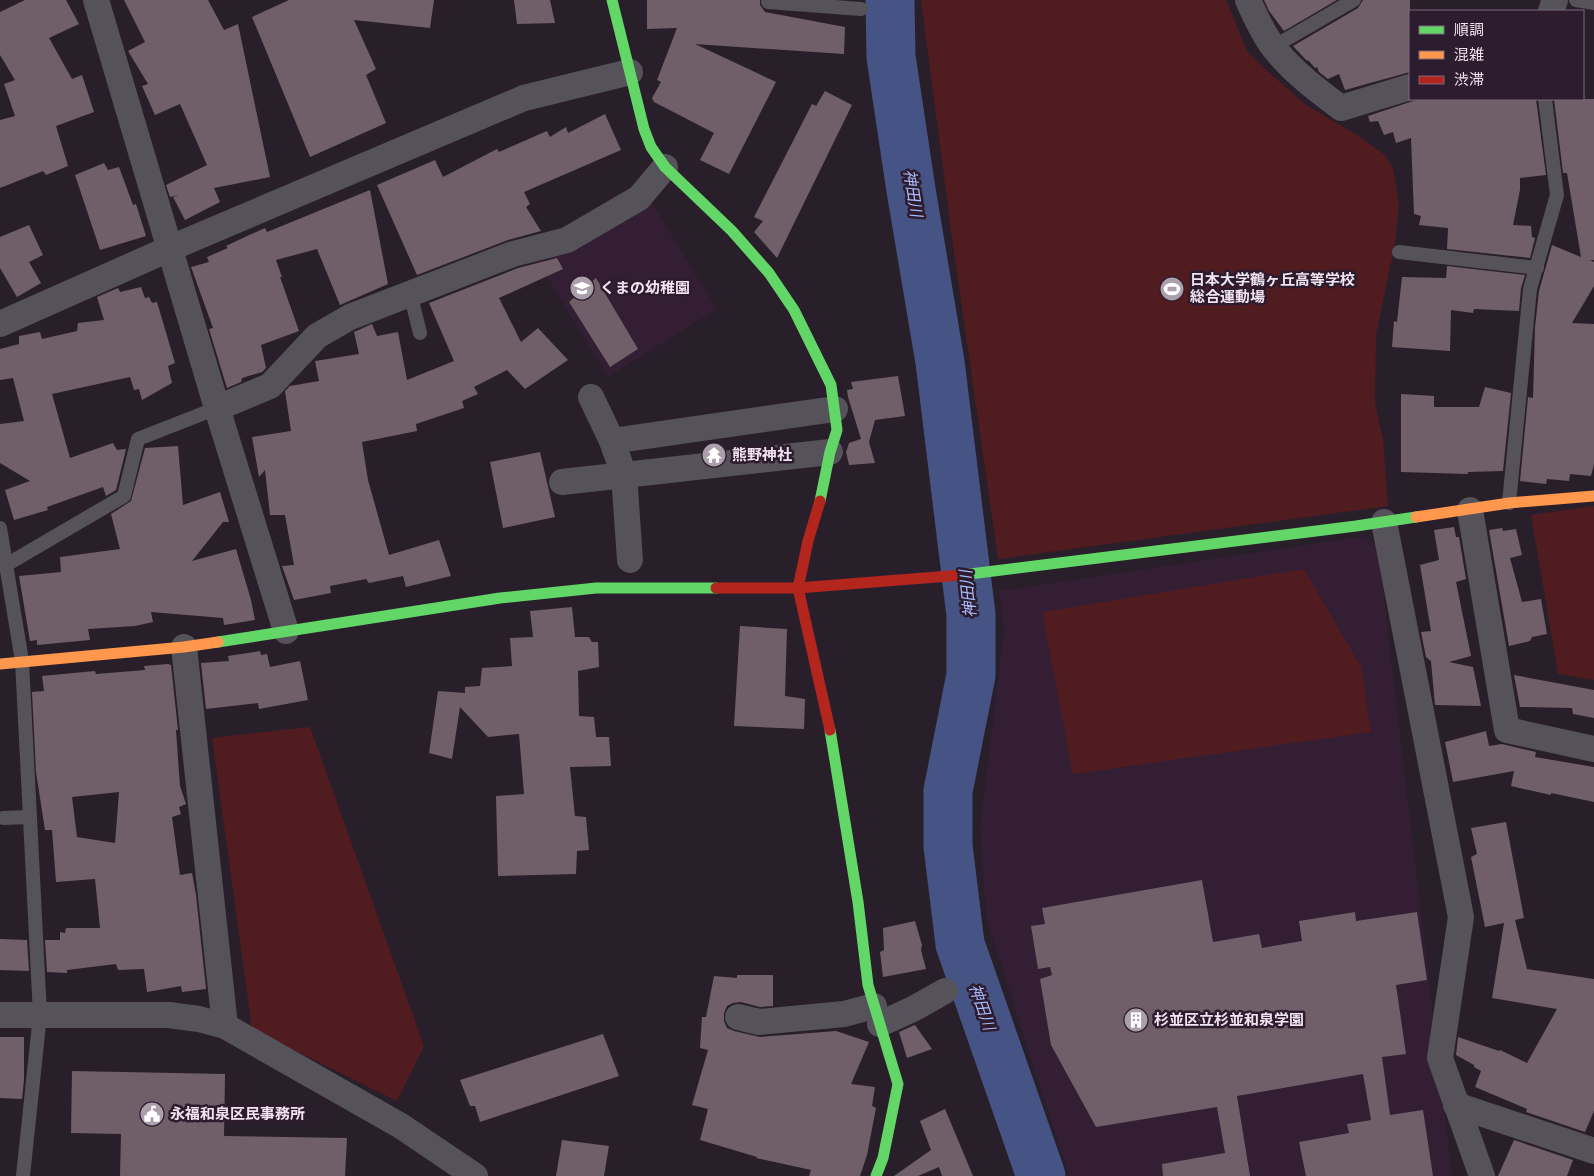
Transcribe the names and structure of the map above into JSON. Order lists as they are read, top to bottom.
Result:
{
  "water": ["神田川"],
  "places": {
    "school or university": ["くまの幼稚園"],
    "sports": ["日本大学鶴ヶ丘高等学校 総合運動場"],
    "temple": ["熊野神社"],
    "building": ["杉並区立杉並和泉学園"],
    "public building": ["永福和泉区民事務所"]
  },
  "legend": ["順調", "混雑", "渋滞"]
}
